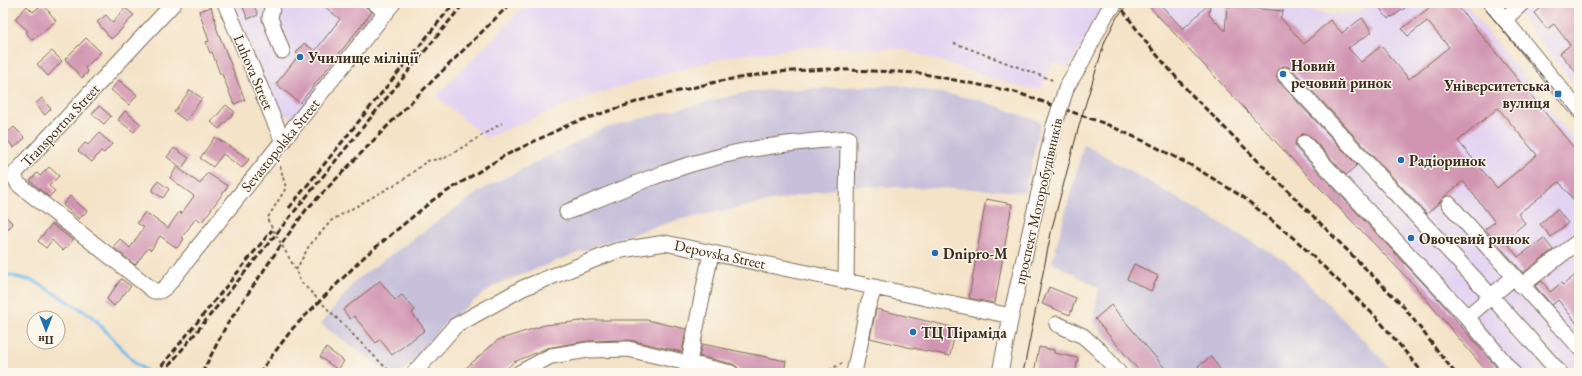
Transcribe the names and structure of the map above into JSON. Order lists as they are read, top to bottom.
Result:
{
  "streets": {
    "street": [
      "Luhova Street",
      "Transportna Street",
      "Sevastopolska Street",
      "проспект Моторобудівників",
      "Depovska Street"
    ]
  },
  "crossings": [
    ["Luhova Street", "Sevastopolska Street"],
    ["Transportna Street", "Sevastopolska Street"],
    ["проспект Моторобудівників", "Depovska Street"]
  ],
  "places": {
    "other": [
      "Училище міліції",
      "Новий речовий ринок",
      "Радіоринок",
      "Овочевий ринок",
      "Dnipro-M",
      "ТЦ Піраміда"
    ],
    "transit": ["Університетська вулиця"]
  },
  "north": "bottom"
}
